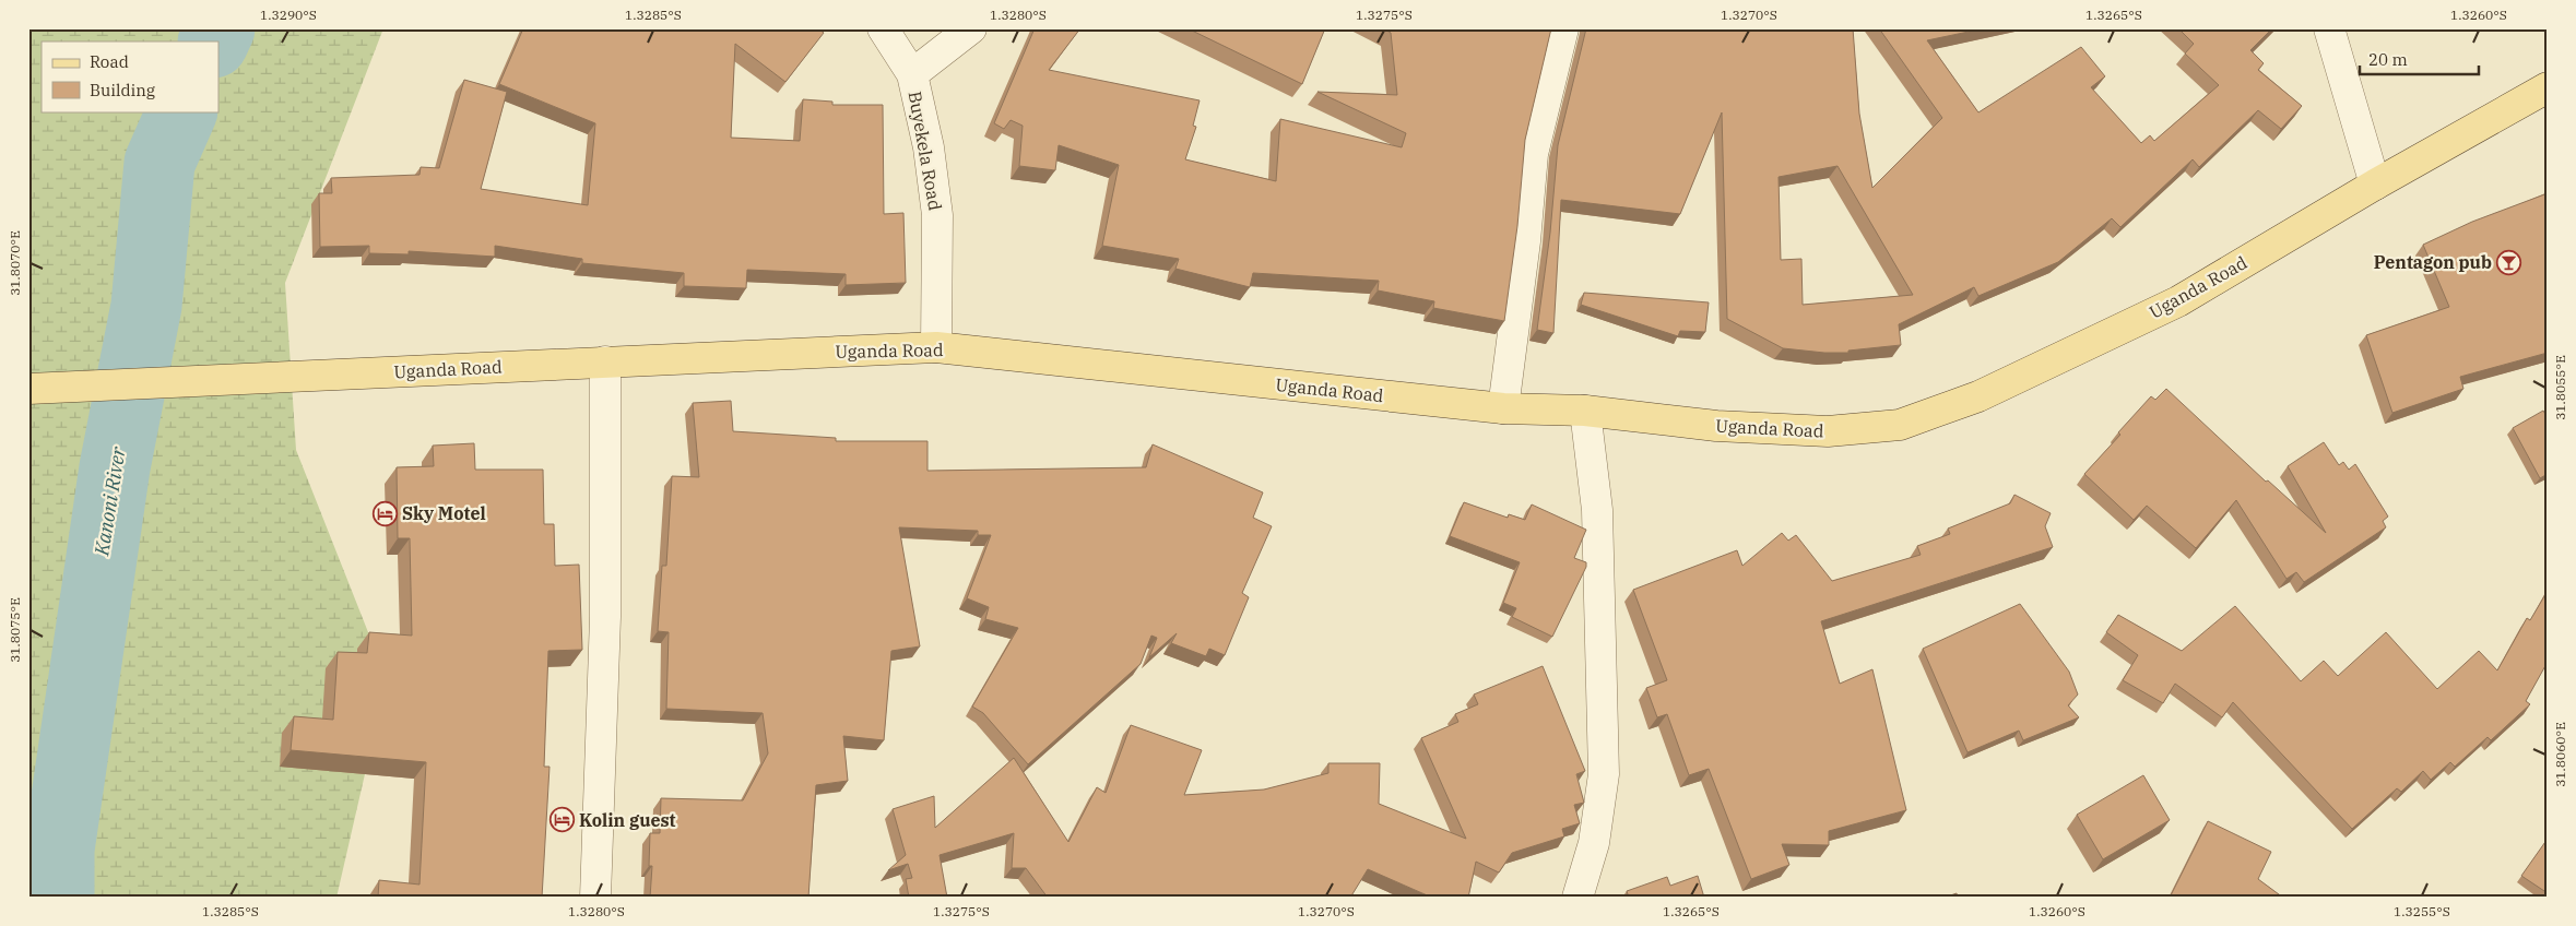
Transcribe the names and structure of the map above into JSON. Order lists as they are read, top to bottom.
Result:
{
  "streets": {
    "main road": ["Uganda Road"],
    "street": ["Buyekela Road"]
  },
  "crossings": [
    ["Buyekela Road", "Uganda Road"]
  ],
  "water": ["Kanoni River"],
  "places": {
    "bar": ["Pentagon pub"],
    "hotel": ["Sky Motel", "Kolin guest"]
  },
  "legend": ["Road", "Building"],
  "scale_bar": "20 m",
  "coordinates": [
    "1.3290°S",
    "1.3285°S",
    "1.3280°S",
    "1.3275°S",
    "1.3270°S",
    "1.3265°S",
    "1.3260°S",
    "31.8070°E",
    "31.8055°E",
    "31.8075°E",
    "31.8060°E",
    "1.3255°S"
  ]
}
